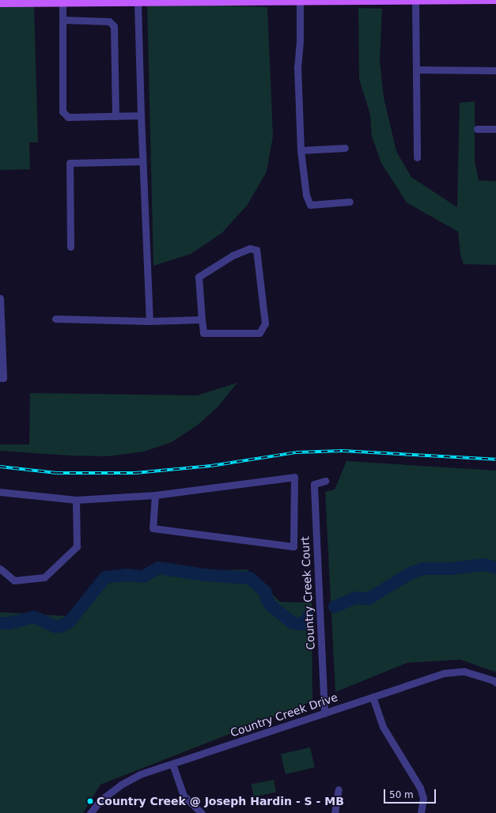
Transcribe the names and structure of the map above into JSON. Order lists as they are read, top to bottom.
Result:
{
  "streets": {
    "street": ["Country Creek Court", "Country Creek Drive"]
  },
  "crossings": [
    ["Country Creek Court", "Country Creek Drive"]
  ],
  "places": ["Country Creek @ Joseph Hardin - S - MB"],
  "scale_bar": "50 m"
}
